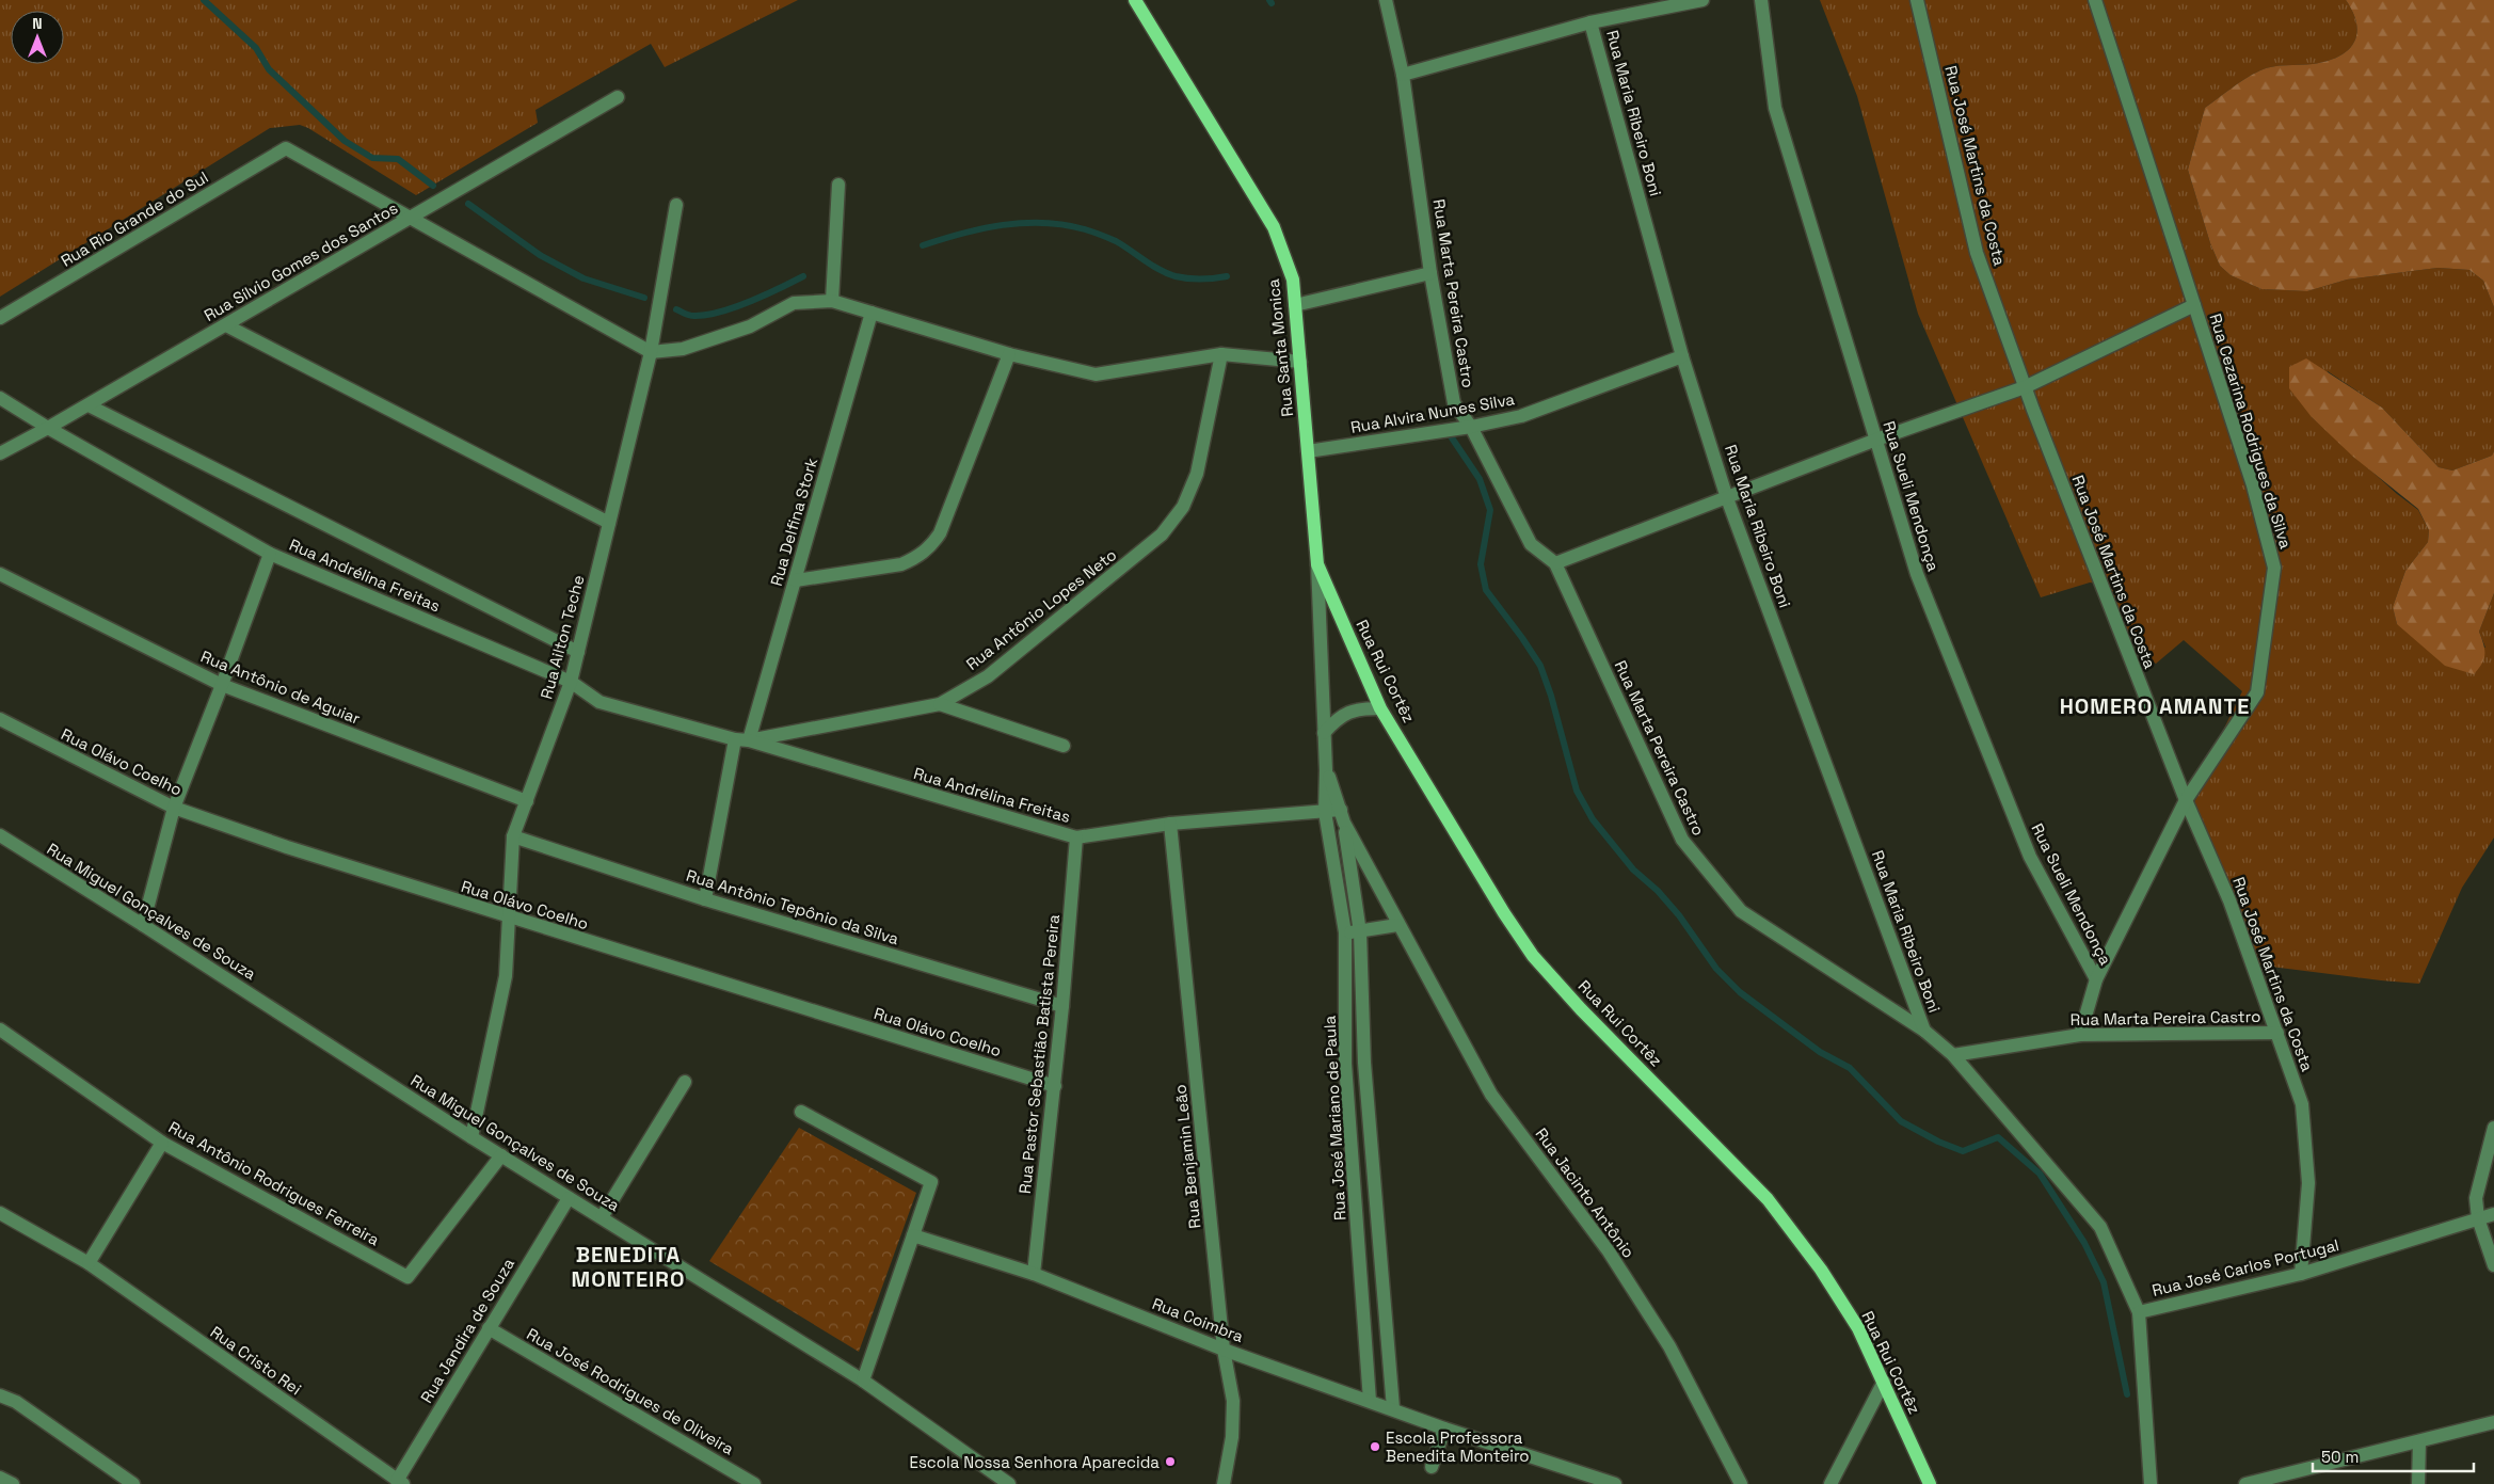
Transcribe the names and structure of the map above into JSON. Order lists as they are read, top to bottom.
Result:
{
  "streets": {
    "main road": ["Rua Santa Monica", "Rua Rui Cortêz"],
    "street": [
      "Rua Maria Ribeiro Boni",
      "Rua José Martins da Costa",
      "Rua Rio Grande do Sul",
      "Rua Sílvio Gomes dos Santos",
      "Rua Marta Pereira Castro",
      "Rua Alvira Nunes Silva",
      "Rua Cezarina Rodrigues da Silva",
      "Rua Sueli Mendonça",
      "Rua Delfina Stork",
      "Rua Andrélina Freitas",
      "Rua Antônio Lopes Neto",
      "Rua Ailton Teche",
      "Rua Antônio de Aguiar",
      "Rua Olávo Coelho",
      "Rua Antônio Tepônio da Silva",
      "Rua Miguel Gonçalves de Souza",
      "Rua Pastor Sebastião Batista Pereira",
      "Rua José Mariano de Paula",
      "Rua Benjamin Leão",
      "Rua Antônio Rodrigues Ferreira",
      "Rua Jacinto Antônio",
      "Rua José Carlos Portugal",
      "Rua Coimbra",
      "Rua Jandira de Souza",
      "Rua Cristo Rei",
      "Rua José Rodrigues de Oliveira"
    ]
  },
  "crossings": [
    ["Rua Maria Ribeiro Boni", "Rua Marta Pereira Castro"],
    ["Rua Maria Ribeiro Boni", "Rua Alvira Nunes Silva"],
    ["Rua José Martins da Costa", "Rua Marta Pereira Castro"],
    ["Rua José Martins da Costa", "Rua Cezarina Rodrigues da Silva"],
    ["Rua José Martins da Costa", "Rua José Carlos Portugal"],
    ["Rua Rio Grande do Sul", "Rua Sílvio Gomes dos Santos"],
    ["Rua Sílvio Gomes dos Santos", "Rua Andrélina Freitas"],
    ["Rua Marta Pereira Castro", "Rua Alvira Nunes Silva"],
    ["Rua Marta Pereira Castro", "Rua Cezarina Rodrigues da Silva"],
    ["Rua Santa Monica", "Rua Alvira Nunes Silva"],
    ["Rua Santa Monica", "Rua Rui Cortêz"],
    ["Rua Santa Monica", "Rua José Mariano de Paula"],
    ["Rua Santa Monica", "Rua Jacinto Antônio"],
    ["Rua Cezarina Rodrigues da Silva", "Rua Sueli Mendonça"],
    ["Rua Delfina Stork", "Rua Andrélina Freitas"],
    ["Rua Delfina Stork", "Rua Antônio Lopes Neto"],
    ["Rua Andrélina Freitas", "Rua Antônio Lopes Neto"],
    ["Rua Andrélina Freitas", "Rua Ailton Teche"],
    ["Rua Andrélina Freitas", "Rua Pastor Sebastião Batista Pereira"],
    ["Rua Andrélina Freitas", "Rua José Mariano de Paula"],
    ["Rua Andrélina Freitas", "Rua Benjamin Leão"],
    ["Rua Andrélina Freitas", "Rua Jacinto Antônio"],
    ["Rua Ailton Teche", "Rua Antônio de Aguiar"],
    ["Rua Ailton Teche", "Rua Olávo Coelho"],
    ["Rua Ailton Teche", "Rua Antônio Tepônio da Silva"],
    ["Rua Ailton Teche", "Rua Miguel Gonçalves de Souza"],
    ["Rua Olávo Coelho", "Rua Pastor Sebastião Batista Pereira"],
    ["Rua Antônio Tepônio da Silva", "Rua Pastor Sebastião Batista Pereira"],
    ["Rua Miguel Gonçalves de Souza", "Rua Antônio Rodrigues Ferreira"],
    ["Rua Miguel Gonçalves de Souza", "Rua Jandira de Souza"],
    ["Rua Pastor Sebastião Batista Pereira", "Rua Coimbra"],
    ["Rua José Mariano de Paula", "Rua Jacinto Antônio"],
    ["Rua José Mariano de Paula", "Rua Coimbra"],
    ["Rua Benjamin Leão", "Rua Coimbra"],
    ["Rua Jandira de Souza", "Rua Cristo Rei"],
    ["Rua Jandira de Souza", "Rua José Rodrigues de Oliveira"]
  ],
  "districts": ["HOMERO AMANTE", "BENEDITA MONTEIRO"],
  "places": ["Escola Professora Benedita Monteiro", "Escola Nossa Senhora Aparecida"],
  "scale_bar": "50 m",
  "north": "top"
}
